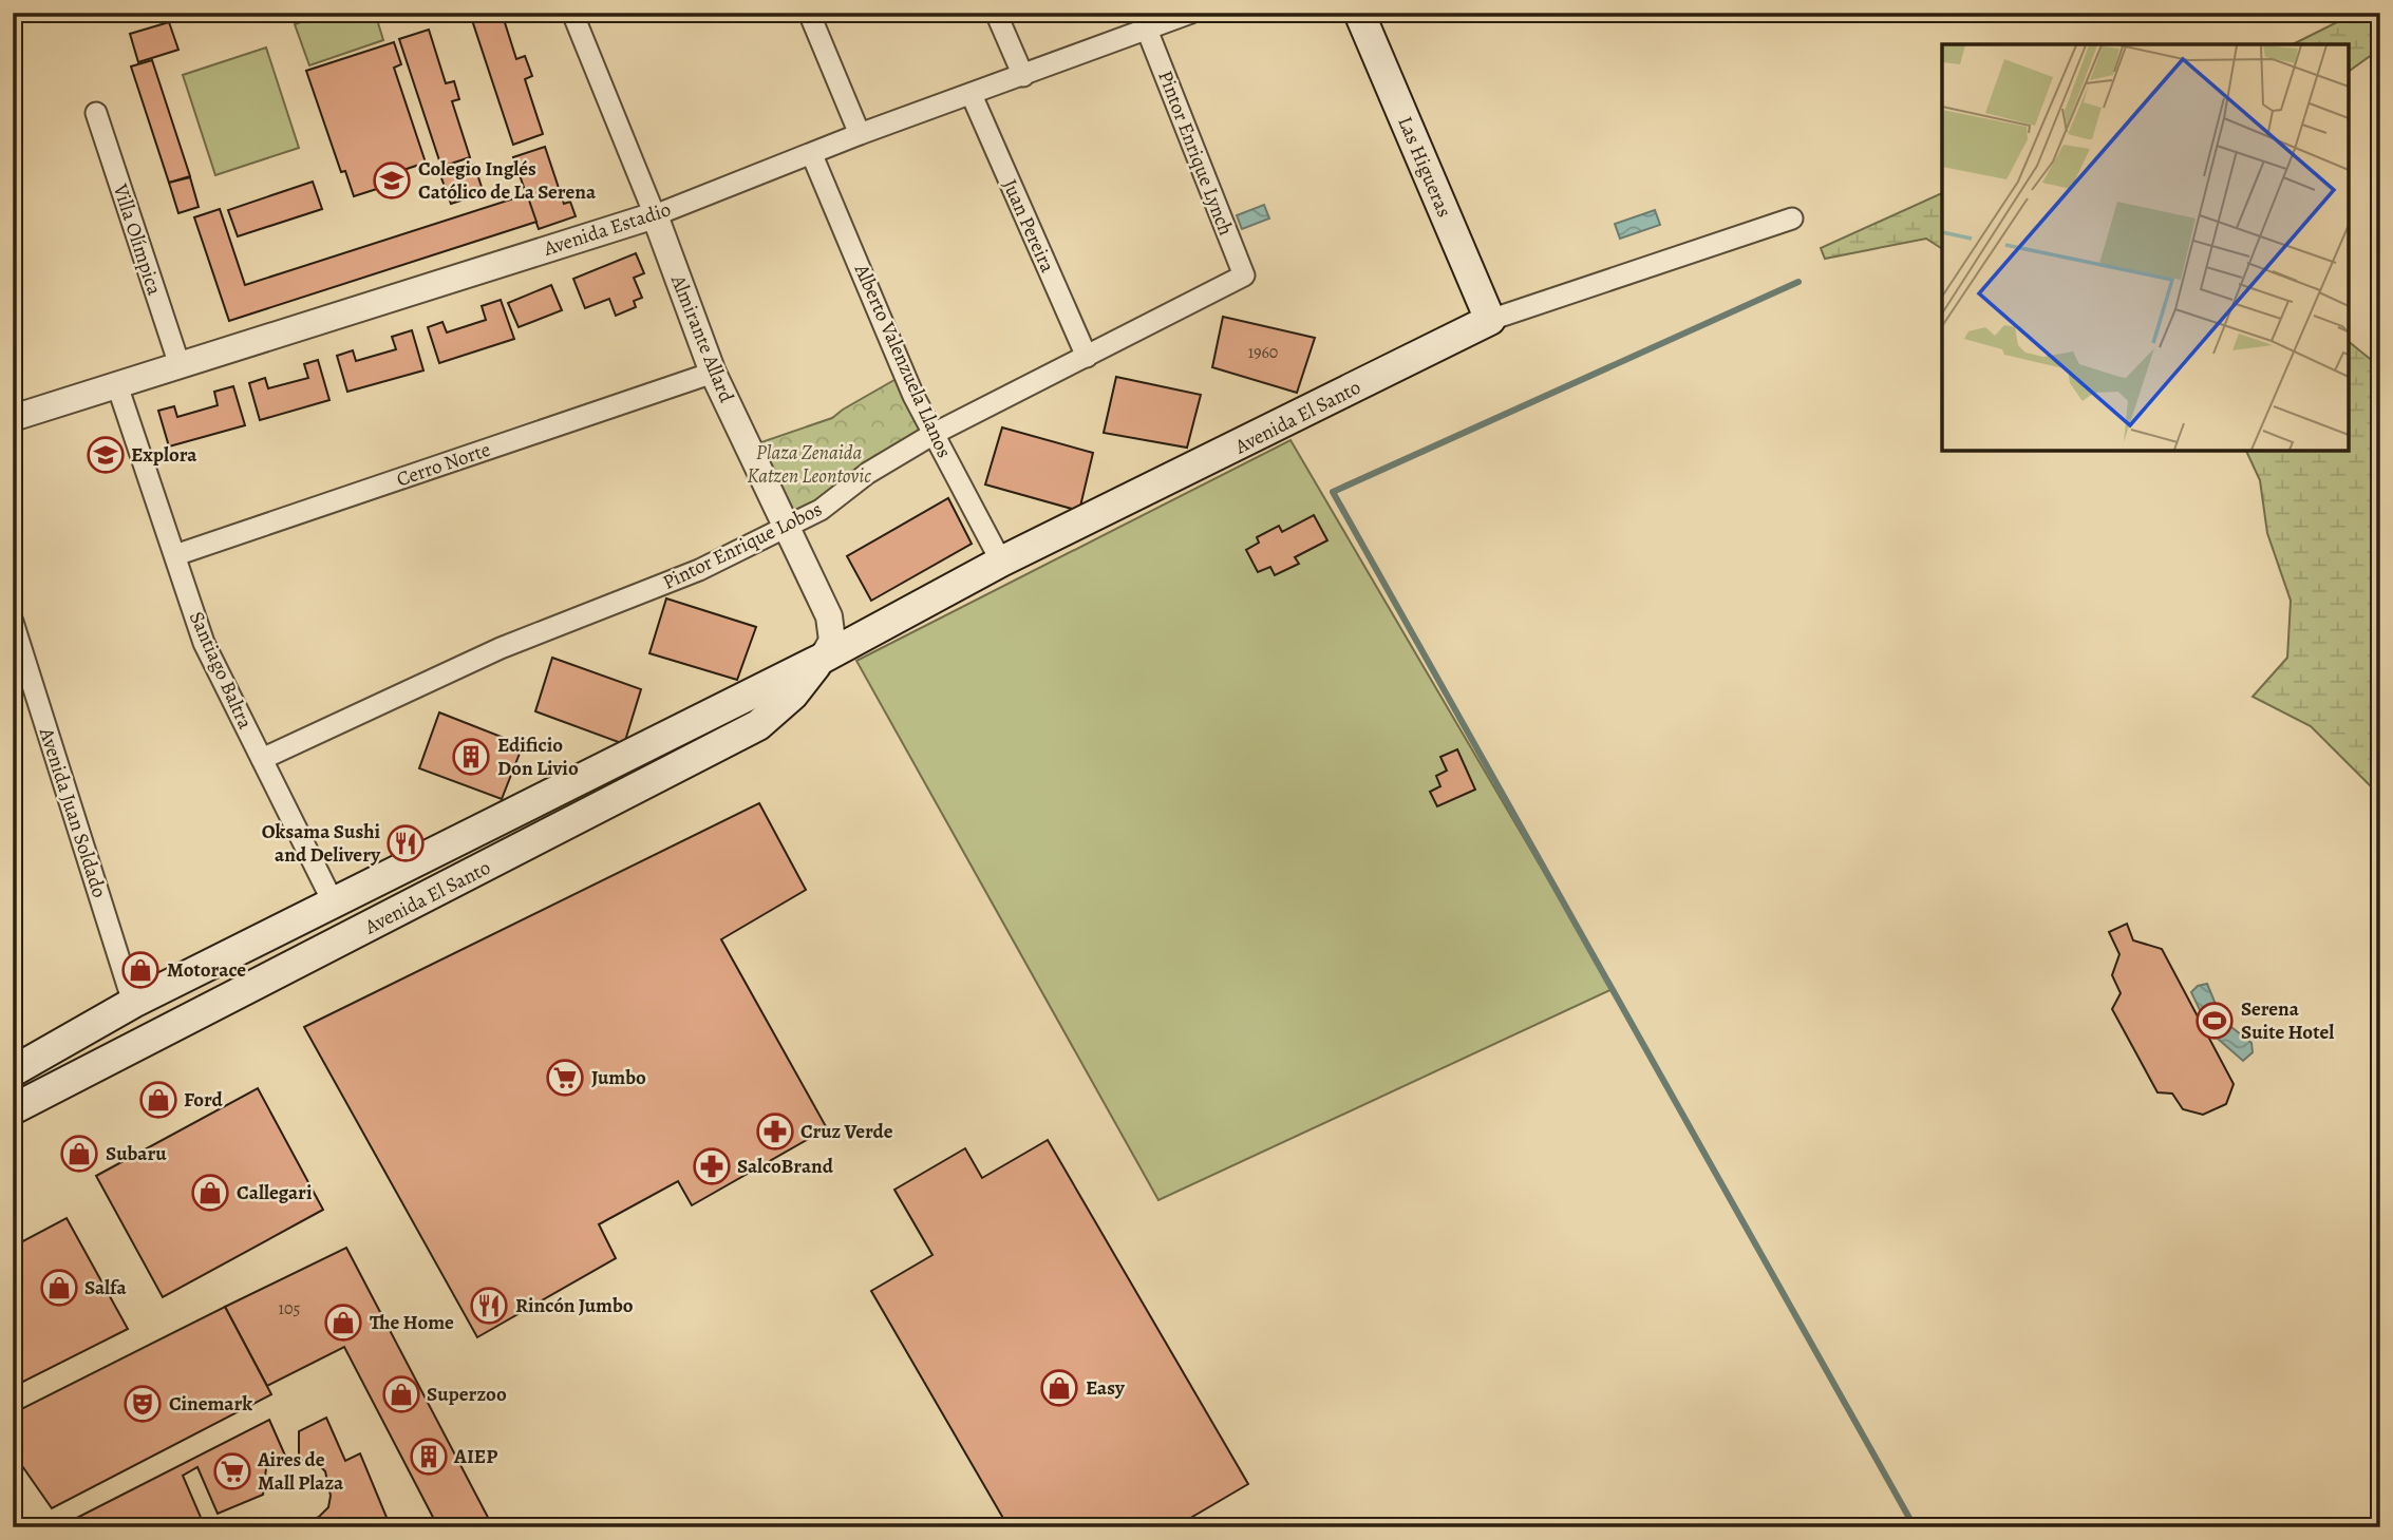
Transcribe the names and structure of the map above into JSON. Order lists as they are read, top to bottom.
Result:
{
  "streets": {
    "main road": ["Las Higueras", "Avenida El Santo"],
    "street": [
      "Pintor Enrique Lynch",
      "Juan Pereira",
      "Avenida Estadio",
      "Villa Olímpica",
      "Almirante Allard",
      "Alberto Valenzuela Llanos",
      "Cerro Norte",
      "Pintor Enrique Lobos",
      "Santiago Baltra",
      "Avenida Juan Soldado"
    ]
  },
  "crossings": [
    ["Pintor Enrique Lynch", "Avenida Estadio"],
    ["Pintor Enrique Lynch", "Pintor Enrique Lobos"],
    ["Las Higueras", "Avenida El Santo"],
    ["Juan Pereira", "Avenida Estadio"],
    ["Juan Pereira", "Pintor Enrique Lobos"],
    ["Avenida Estadio", "Villa Olímpica"],
    ["Avenida Estadio", "Almirante Allard"],
    ["Avenida Estadio", "Alberto Valenzuela Llanos"],
    ["Avenida Estadio", "Santiago Baltra"],
    ["Almirante Allard", "Avenida El Santo"],
    ["Almirante Allard", "Cerro Norte"],
    ["Almirante Allard", "Pintor Enrique Lobos"],
    ["Alberto Valenzuela Llanos", "Avenida El Santo"],
    ["Alberto Valenzuela Llanos", "Pintor Enrique Lobos"],
    ["Avenida El Santo", "Santiago Baltra"],
    ["Avenida El Santo", "Avenida Juan Soldado"],
    ["Cerro Norte", "Santiago Baltra"],
    ["Pintor Enrique Lobos", "Santiago Baltra"]
  ],
  "parks": ["Plaza Zenaida Katzen Leontovic"],
  "places": {
    "school or university": ["Colegio Inglés Católico de La Serena", "Explora"],
    "building": ["Edificio Don Livio", "AIEP"],
    "restaurant": ["Oksama Sushi and Delivery", "Rincón Jumbo"],
    "shop": [
      "Motorace",
      "Ford",
      "Subaru",
      "Callegari",
      "Salfa",
      "The Home",
      "Easy",
      "Superzoo"
    ],
    "sports": ["Serena Suite Hotel"],
    "supermarket": ["Jumbo", "Aires de Mall Plaza"],
    "pharmacy": ["Cruz Verde", "SalcoBrand"],
    "theatre": ["Cinemark"]
  },
  "house_numbers": ["1960", "105"]
}
